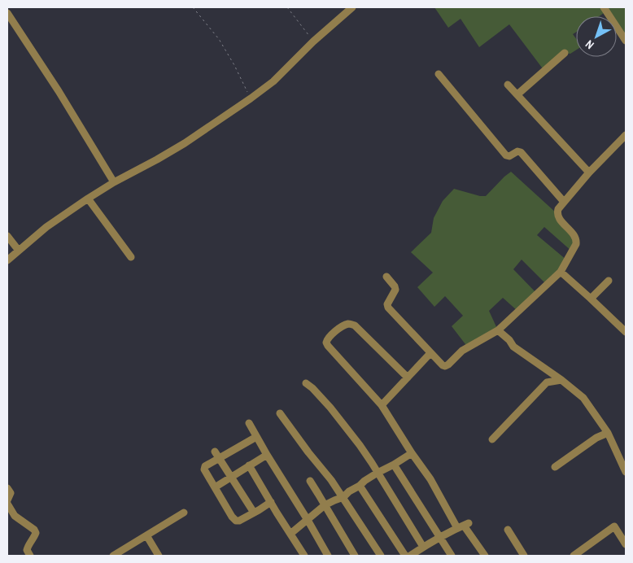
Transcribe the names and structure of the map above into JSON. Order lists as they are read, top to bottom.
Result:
{
  "north": "bottom left"
}
